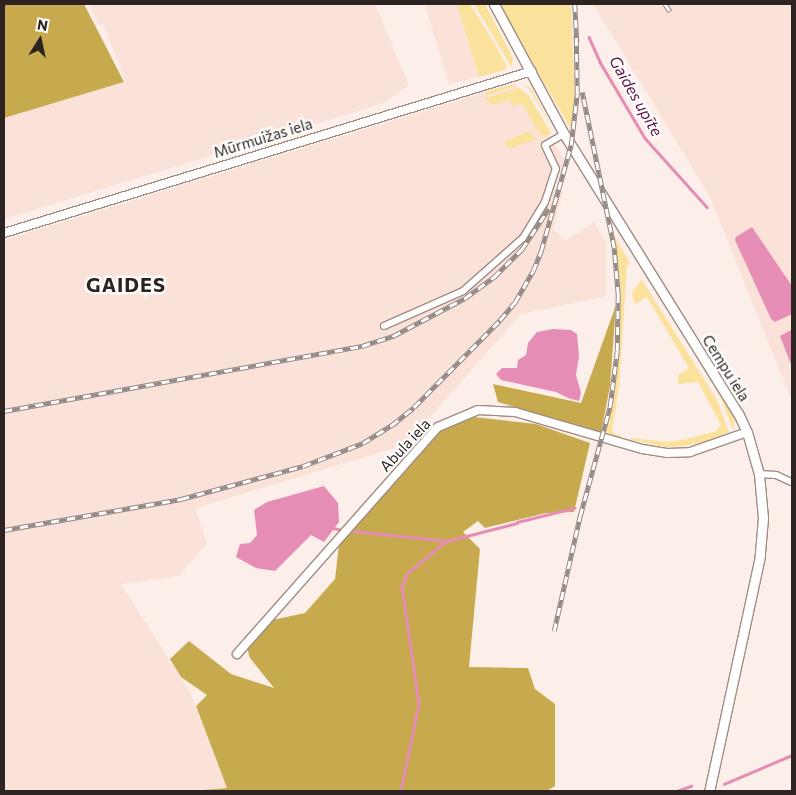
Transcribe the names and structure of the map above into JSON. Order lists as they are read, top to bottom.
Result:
{
  "streets": {
    "main road": ["Cempu iela"],
    "street": ["Mūrmuižas iela", "Abula iela"]
  },
  "crossings": [
    ["Mūrmuižas iela", "Cempu iela"],
    ["Cempu iela", "Abula iela"]
  ],
  "districts": ["GAIDES"],
  "water": ["Gaides upīte"],
  "north": "top"
}
